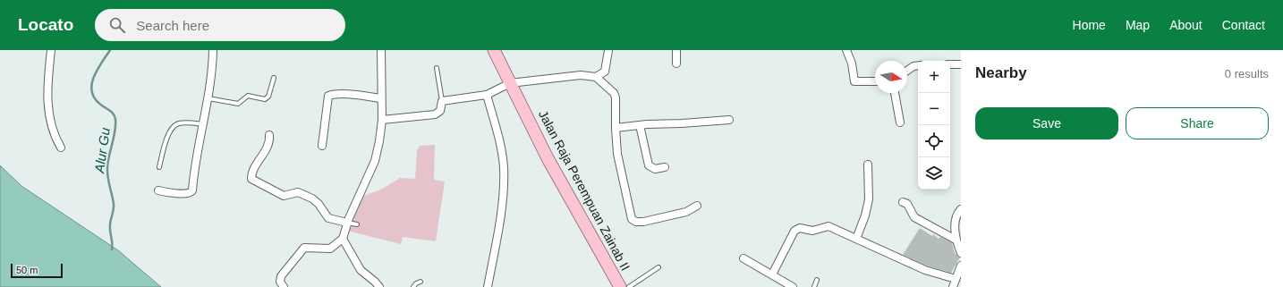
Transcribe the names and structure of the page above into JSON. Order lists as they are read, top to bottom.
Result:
{
  "streets": {
    "main road": ["Jalan Raja Perempuan Zainab II"]
  },
  "water": ["Alur Gu"],
  "scale_bar": "50 m",
  "north": "right",
  "page": {
    "header": "Locato",
    "search": "Search here",
    "nav": [
      "Home",
      "Map",
      "About",
      "Contact"
    ],
    "heading": ["Nearby", "0 results"],
    "map_buttons": ["+", "−"],
    "buttons": ["Save", "Share"],
    "scale": "50 m"
  }
}
